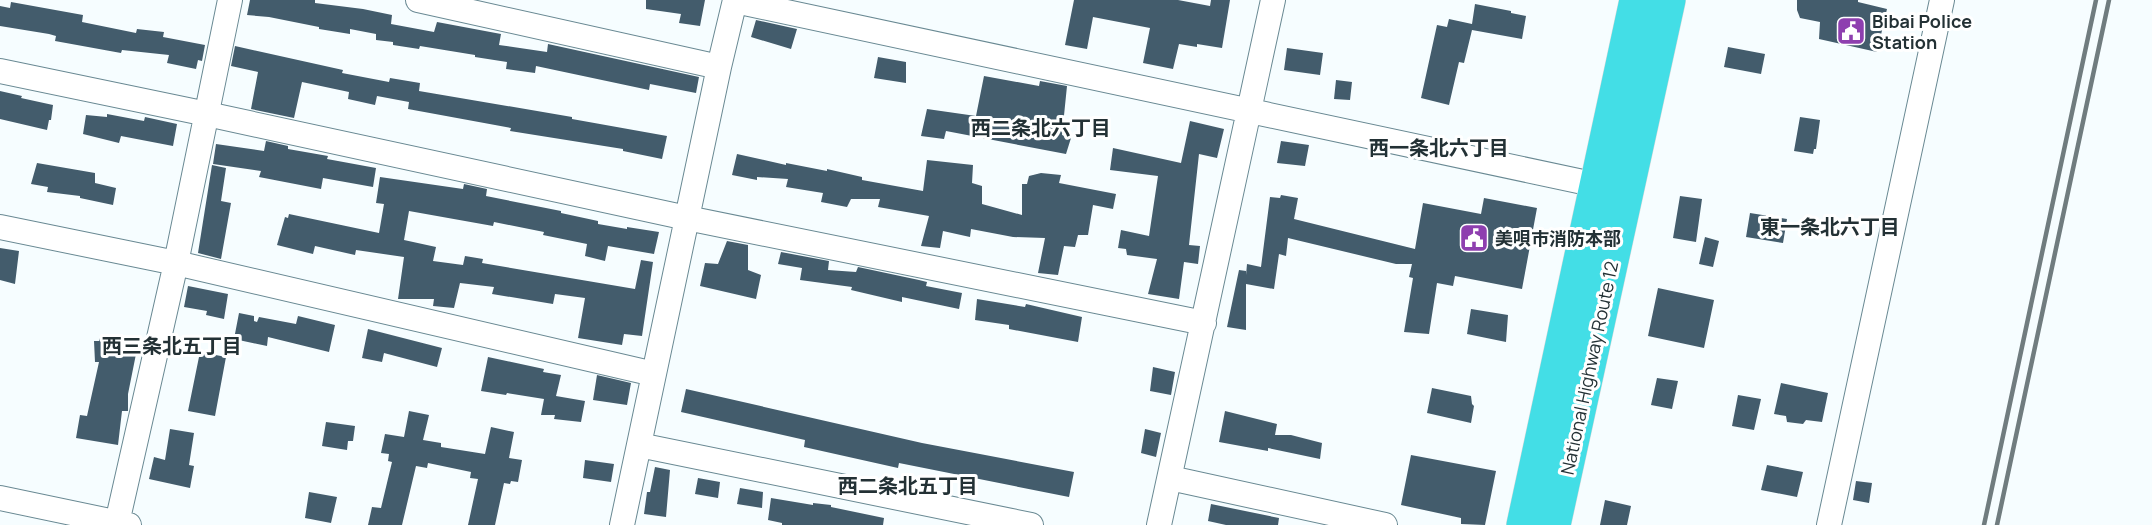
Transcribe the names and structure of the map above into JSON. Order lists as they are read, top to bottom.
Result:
{
  "streets": {
    "highway": ["National Highway Route 12"]
  },
  "districts": [
    "西二条北六丁目",
    "西一条北六丁目",
    "東一条北六丁目",
    "西三条北五丁目",
    "西二条北五丁目"
  ],
  "places": {
    "public building": ["Bibai Police Station", "美唄市消防本部"]
  }
}
